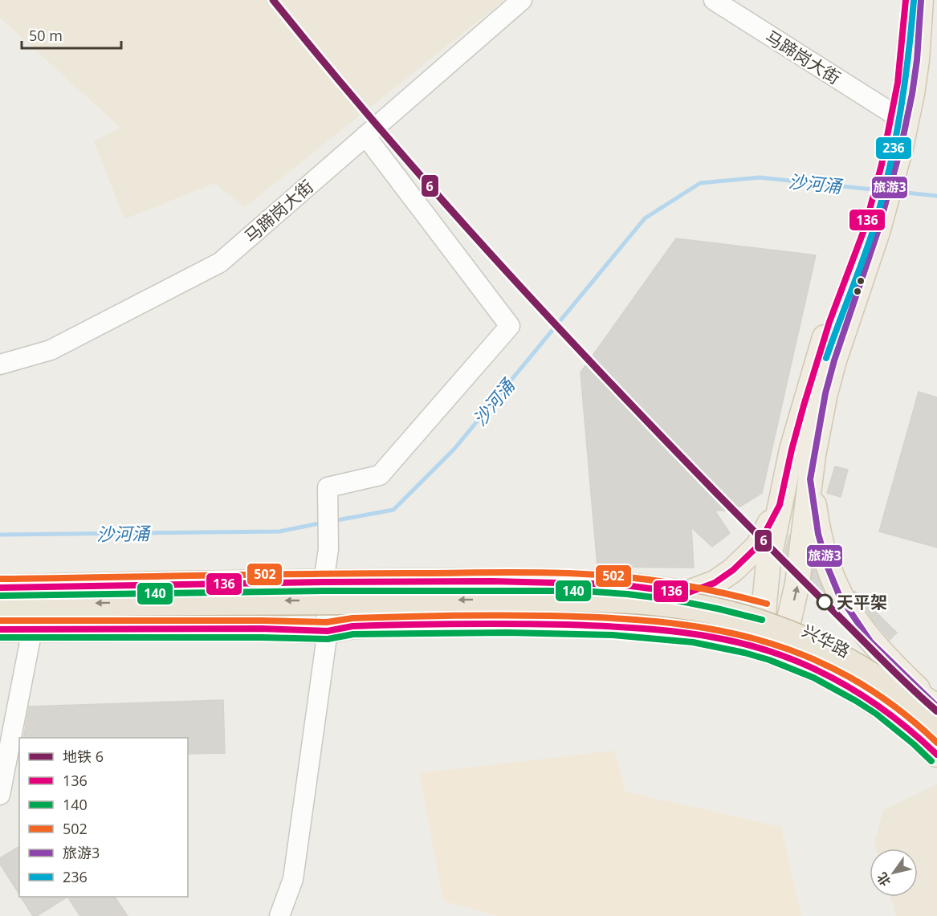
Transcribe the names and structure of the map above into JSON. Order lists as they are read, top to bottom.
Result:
{
  "streets": {
    "main road": ["兴华路"],
    "street": ["马蹄岗大街"]
  },
  "crossings": [
    ["马蹄岗大街", "兴华路"]
  ],
  "water": ["沙河涌"],
  "places": ["天平架"],
  "lines": [
    "metro line 6",
    "transit line 136",
    "transit line 旅游3",
    "transit line 236",
    "transit line 502",
    "transit line 140"
  ],
  "legend": [
    "地铁 6",
    "136",
    "140",
    "502",
    "旅游3",
    "236"
  ],
  "scale_bar": "50 m",
  "north": "bottom left"
}
